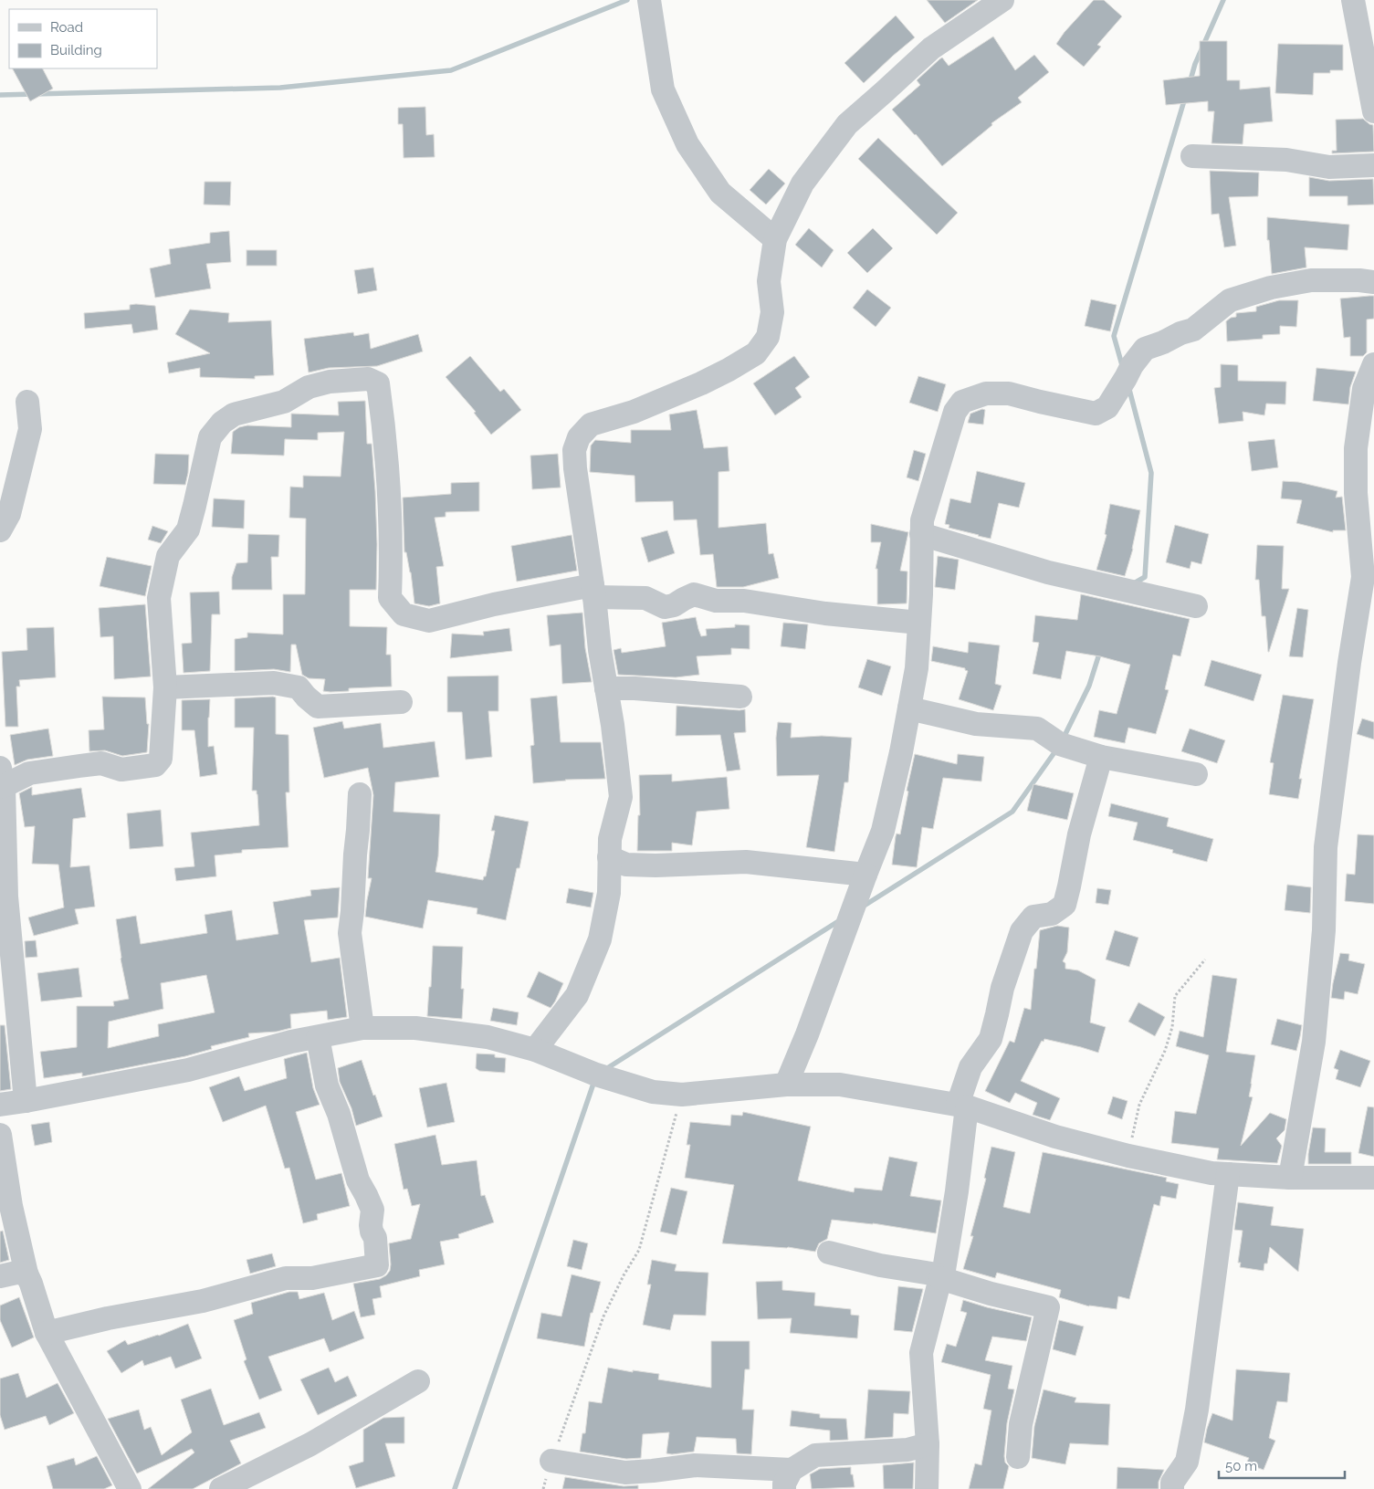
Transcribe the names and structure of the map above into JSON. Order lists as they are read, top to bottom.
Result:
{
  "legend": ["Road", "Building"],
  "scale_bar": "50 m"
}
